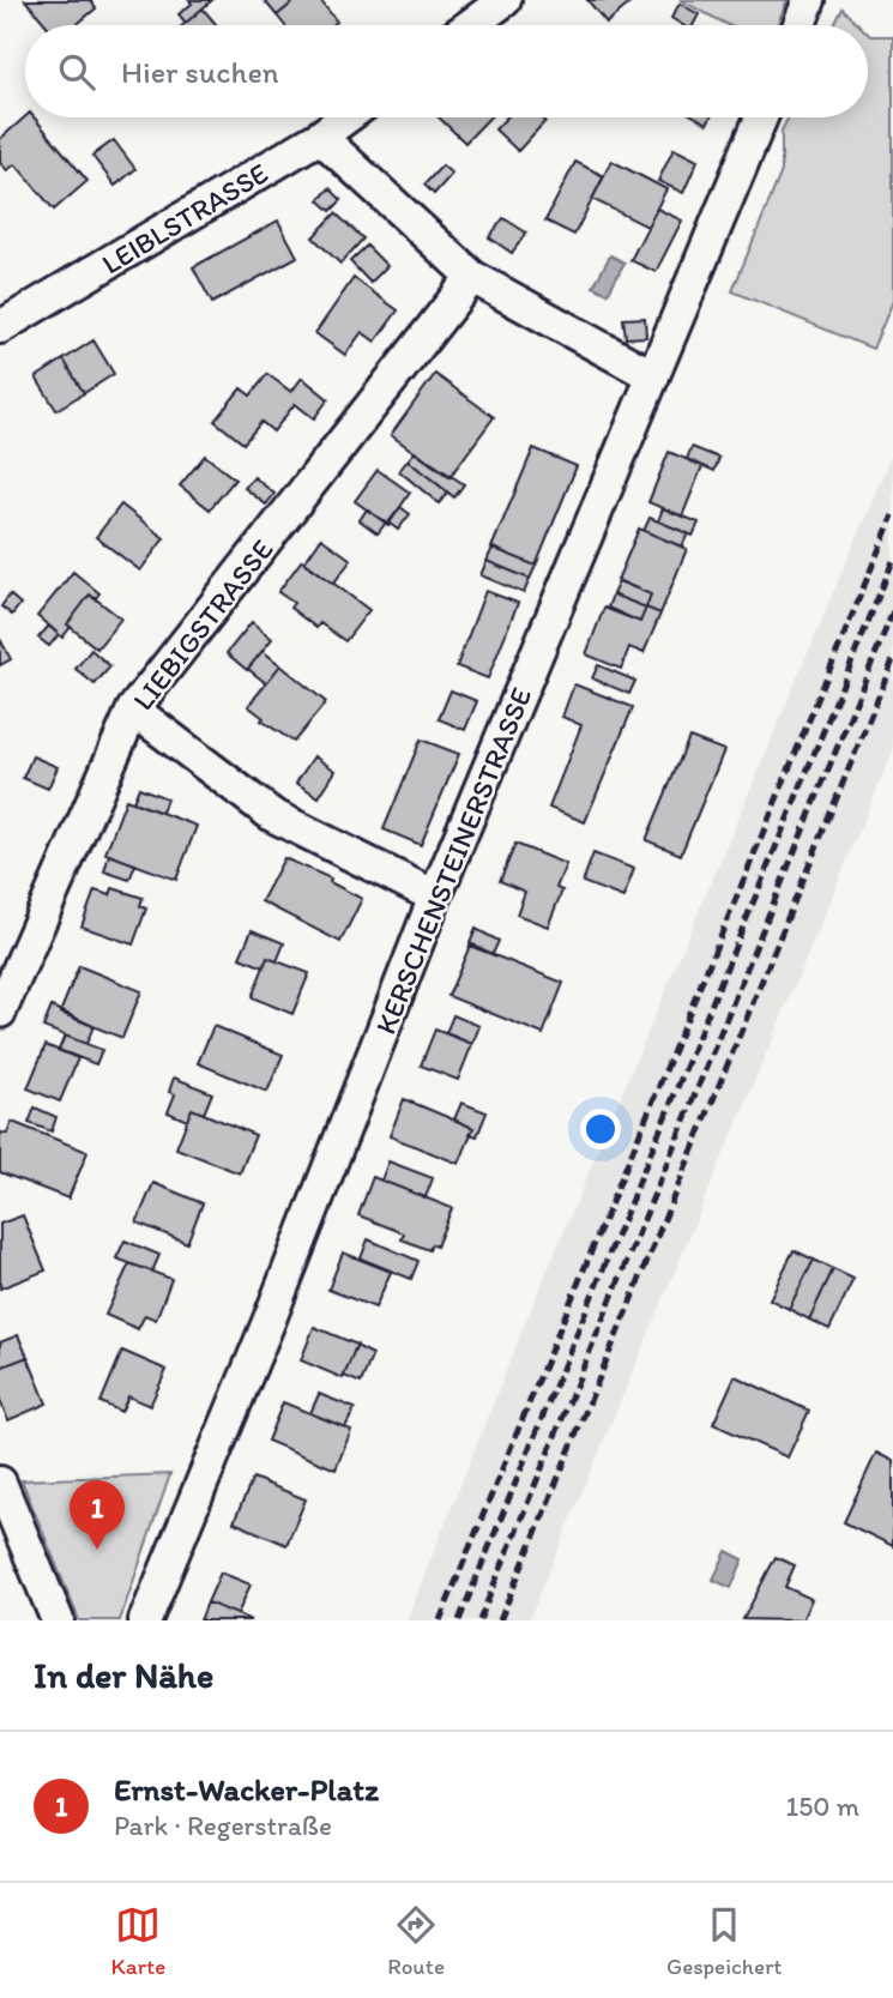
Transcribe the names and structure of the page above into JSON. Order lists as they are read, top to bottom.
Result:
{
  "streets": {
    "street": ["LEIBLSTRASSE", "LIEBIGSTRASSE", "KERSCHENSTEINERSTRASSE"]
  },
  "page": {
    "search": "Hier suchen",
    "pins": "1",
    "heading": "In der Nähe",
    "list": [
      {
        "mark": "1",
        "name": "Ernst-Wacker-Platz",
        "note": "Park · Regerstraße",
        "value": "150 m"
      }
    ],
    "nav": ["Karte", "Route", "Gespeichert"]
  }
}
